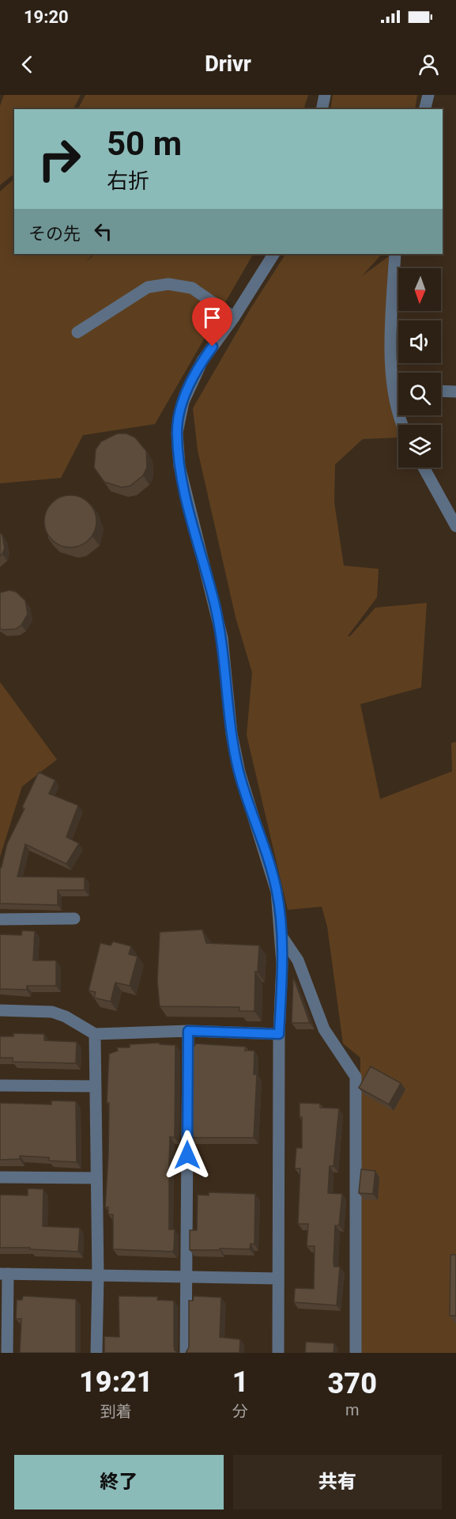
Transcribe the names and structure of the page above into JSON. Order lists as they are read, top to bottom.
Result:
{
  "north": "bottom",
  "page": {
    "status": "19:20",
    "header": "Drivr",
    "turn": ["50 m", "右折"],
    "then": "その先",
    "eta": [
      "19:21",
      "到着",
      "1",
      "分",
      "370",
      "m"
    ],
    "buttons": ["終了", "共有"]
  }
}
